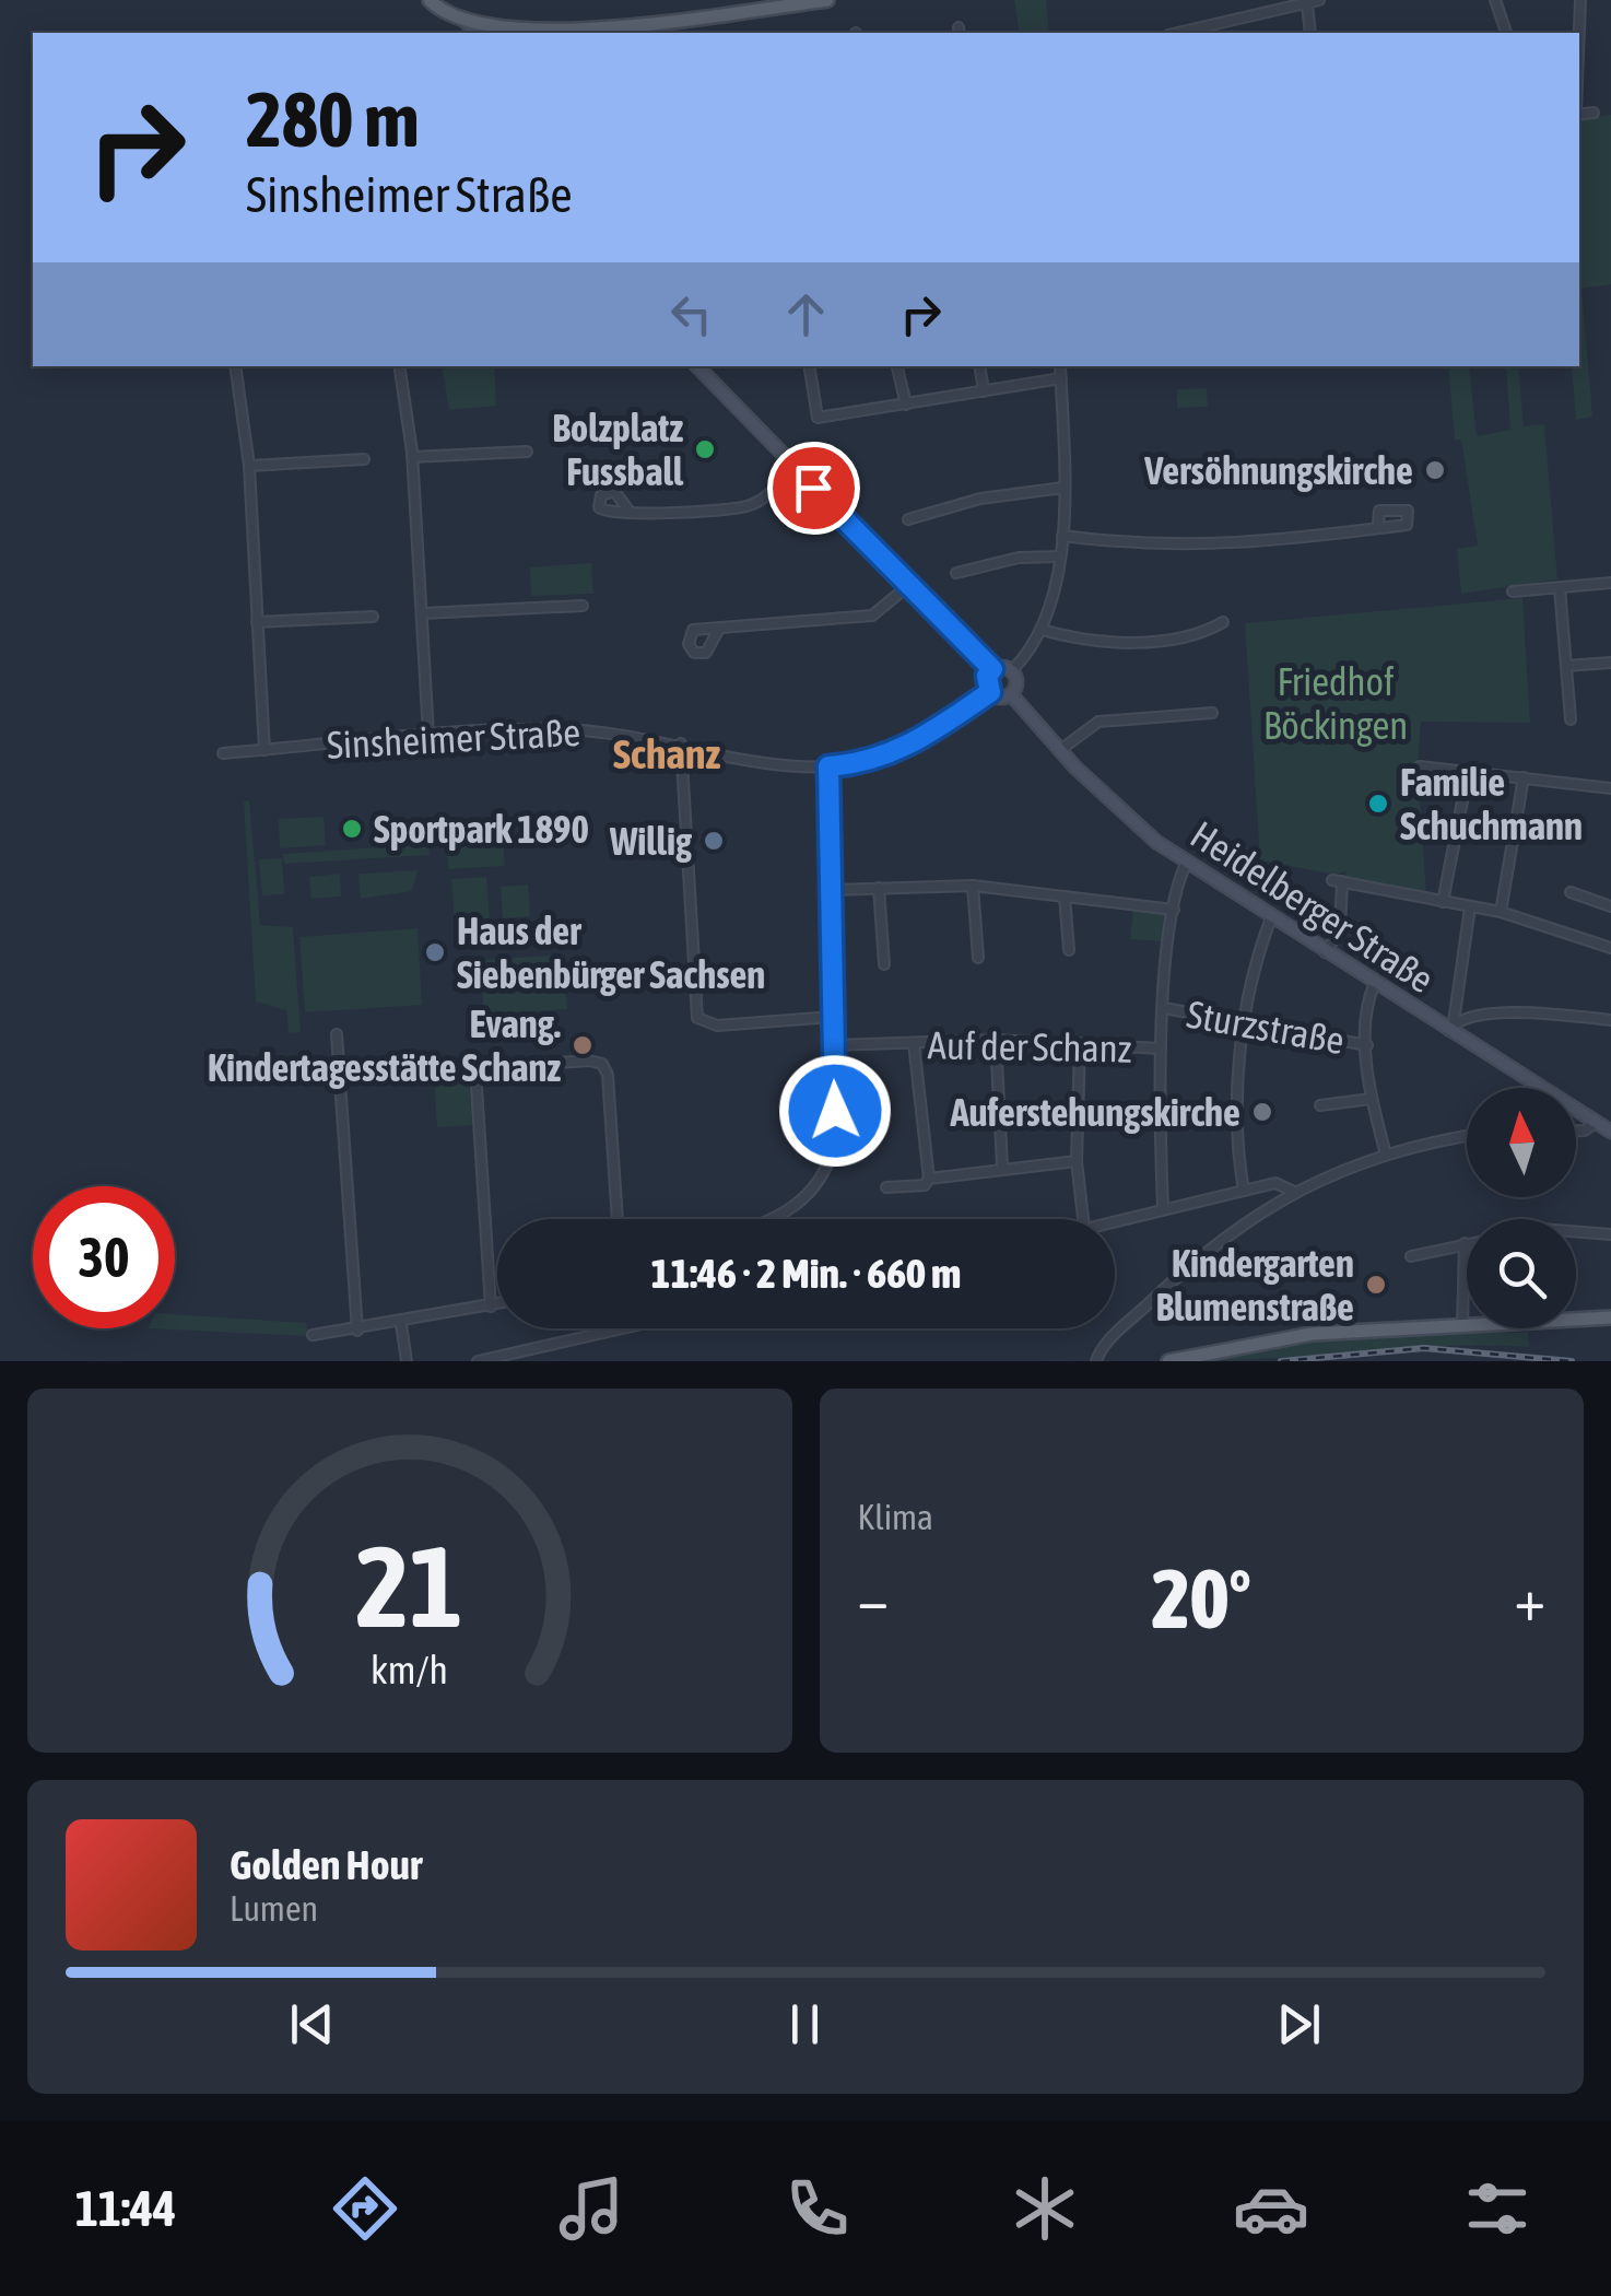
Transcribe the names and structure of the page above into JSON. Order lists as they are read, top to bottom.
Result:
{
  "streets": {
    "main road": ["Heidelberger Straße"],
    "street": ["Sinsheimer Straße", "Sturzstraße", "Auf der Schanz"]
  },
  "crossings": [
    ["Sinsheimer Straße", "Heidelberger Straße"]
  ],
  "districts": ["Schanz"],
  "parks": ["Friedhof Böckingen"],
  "places": [
    "Bolzplatz Fussball",
    "Versöhnungskirche",
    "Familie Schuchmann",
    "Sportpark 1890",
    "Willig",
    "Haus der Siebenbürger Sachsen",
    "Evang. Kindertagesstätte Schanz",
    "Auferstehungskirche",
    "Kindergarten Blumenstraße"
  ],
  "north": "top",
  "page": {
    "turn": ["280 m", "Sinsheimer Straße"],
    "limit": "30",
    "trip": "11:46 · 2 Min. · 660 m",
    "tile": "Klima",
    "heat": ["−", "20°", "+"],
    "song": ["Golden Hour", "Lumen"],
    "tabs": "11:44",
    "gauge": ["21", "km/h"]
  }
}
